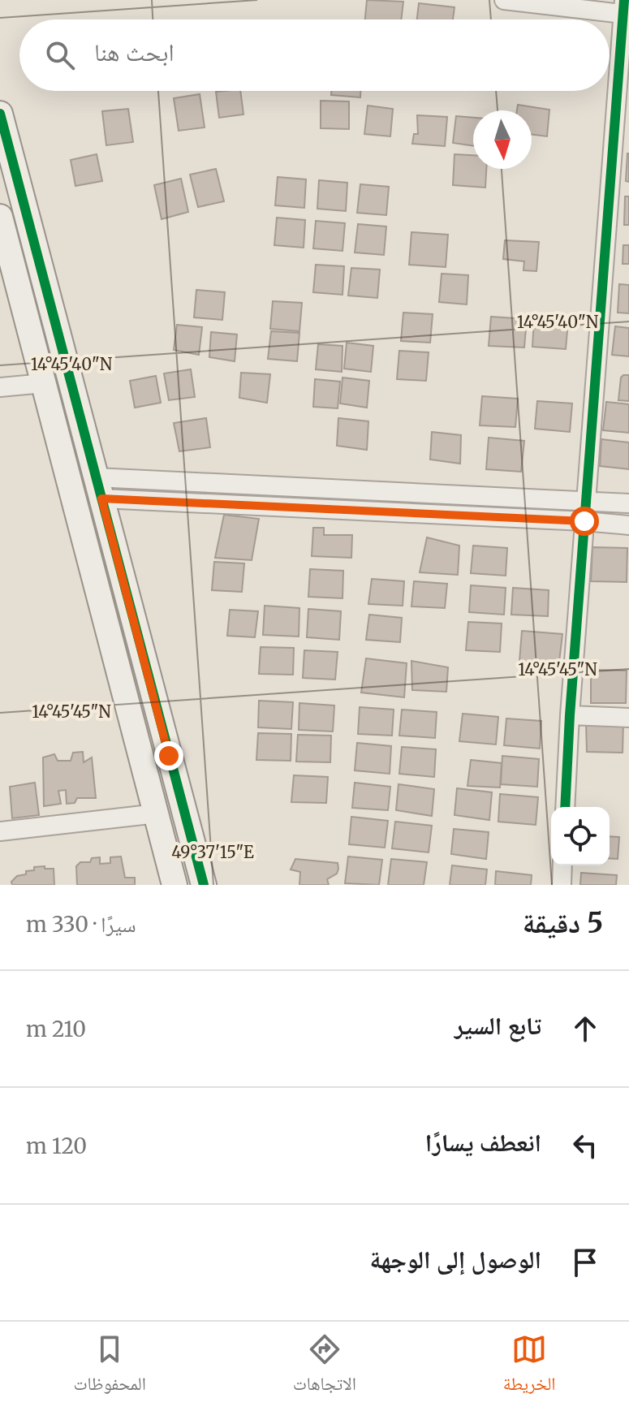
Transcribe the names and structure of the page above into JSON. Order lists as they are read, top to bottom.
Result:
{
  "north": "bottom",
  "page": {
    "search": "ابحث هنا",
    "heading": ["5 دقيقة", "سيرًا · 330 m"],
    "list": [
      ["تابع السير", "210 m"],
      ["انعطف يسارًا", "120 m"],
      "الوصول إلى الوجهة"
    ],
    "nav": ["الخريطة", "الاتجاهات", "المحفوظات"]
  },
  "coordinates": ["14°45'40\"N", "14°45'45\"N", "49°37'15\"E"]
}
